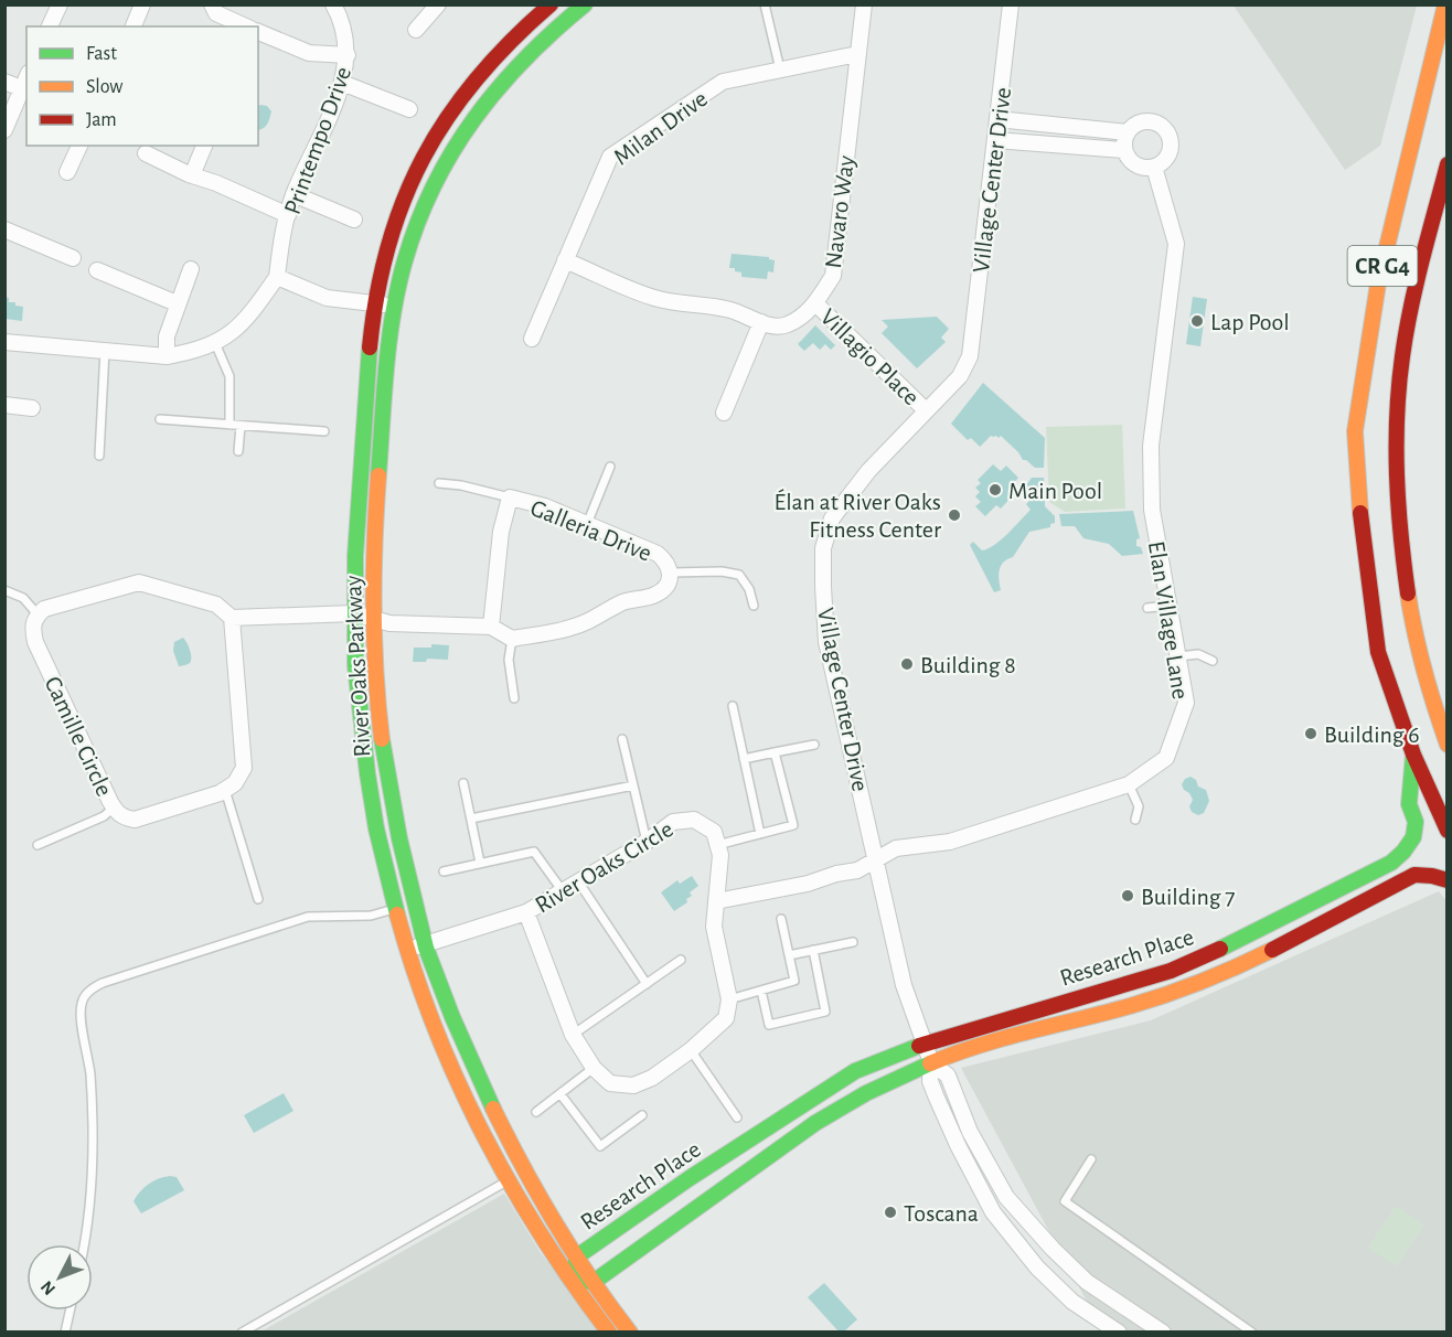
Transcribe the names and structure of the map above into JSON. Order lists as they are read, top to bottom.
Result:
{
  "streets": {
    "main road": ["CR G4", "River Oaks Parkway", "Research Place"],
    "street": [
      "Milan Drive",
      "Printempo Drive",
      "Village Center Drive",
      "Navaro Way",
      "Villagio Place",
      "Galleria Drive",
      "Elan Village Lane",
      "Camille Circle",
      "River Oaks Circle"
    ]
  },
  "crossings": [
    ["Milan Drive", "Navaro Way"],
    ["Village Center Drive", "Villagio Place"],
    ["Village Center Drive", "Elan Village Lane"],
    ["Village Center Drive", "Research Place"],
    ["Navaro Way", "Villagio Place"],
    ["CR G4", "Research Place"],
    ["River Oaks Parkway", "River Oaks Circle"],
    ["River Oaks Parkway", "Research Place"]
  ],
  "places": [
    "Lap Pool",
    "Main Pool",
    "Élan at River Oaks Fitness Center",
    "Building 8",
    "Building 6",
    "Building 7",
    "Toscana"
  ],
  "legend": ["Fast", "Slow", "Jam"],
  "north": "bottom left"
}
